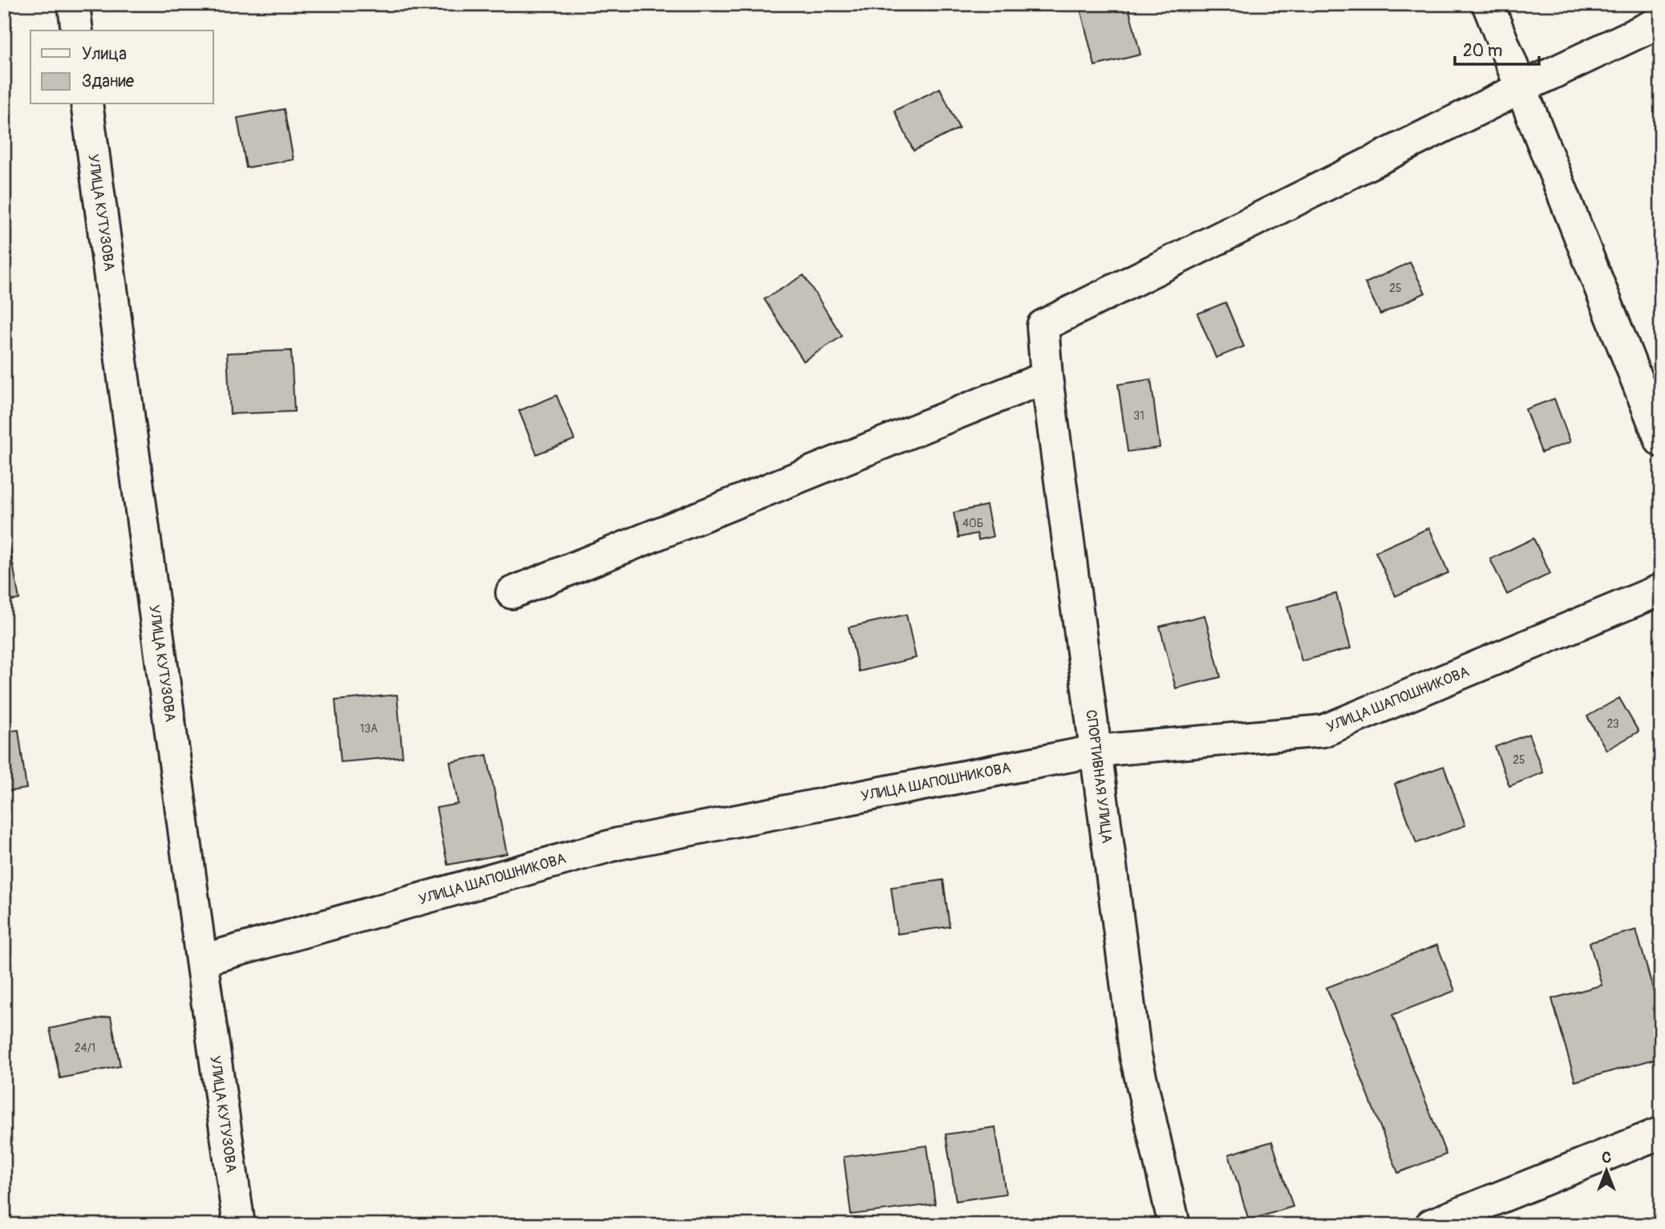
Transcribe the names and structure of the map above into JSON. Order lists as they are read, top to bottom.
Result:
{
  "streets": {
    "street": ["УЛИЦА КУТУЗОВА", "УЛИЦА ШАПОШНИКОВА", "СПОРТИВНАЯ УЛИЦА"]
  },
  "crossings": [
    ["УЛИЦА КУТУЗОВА", "УЛИЦА ШАПОШНИКОВА"],
    ["УЛИЦА ШАПОШНИКОВА", "СПОРТИВНАЯ УЛИЦА"]
  ],
  "house_numbers": [
    "25",
    "31",
    "40Б",
    "23",
    "13А",
    "25",
    "24/1"
  ],
  "legend": ["Улица", "Здание"],
  "scale_bar": "20 m",
  "north": "top"
}
